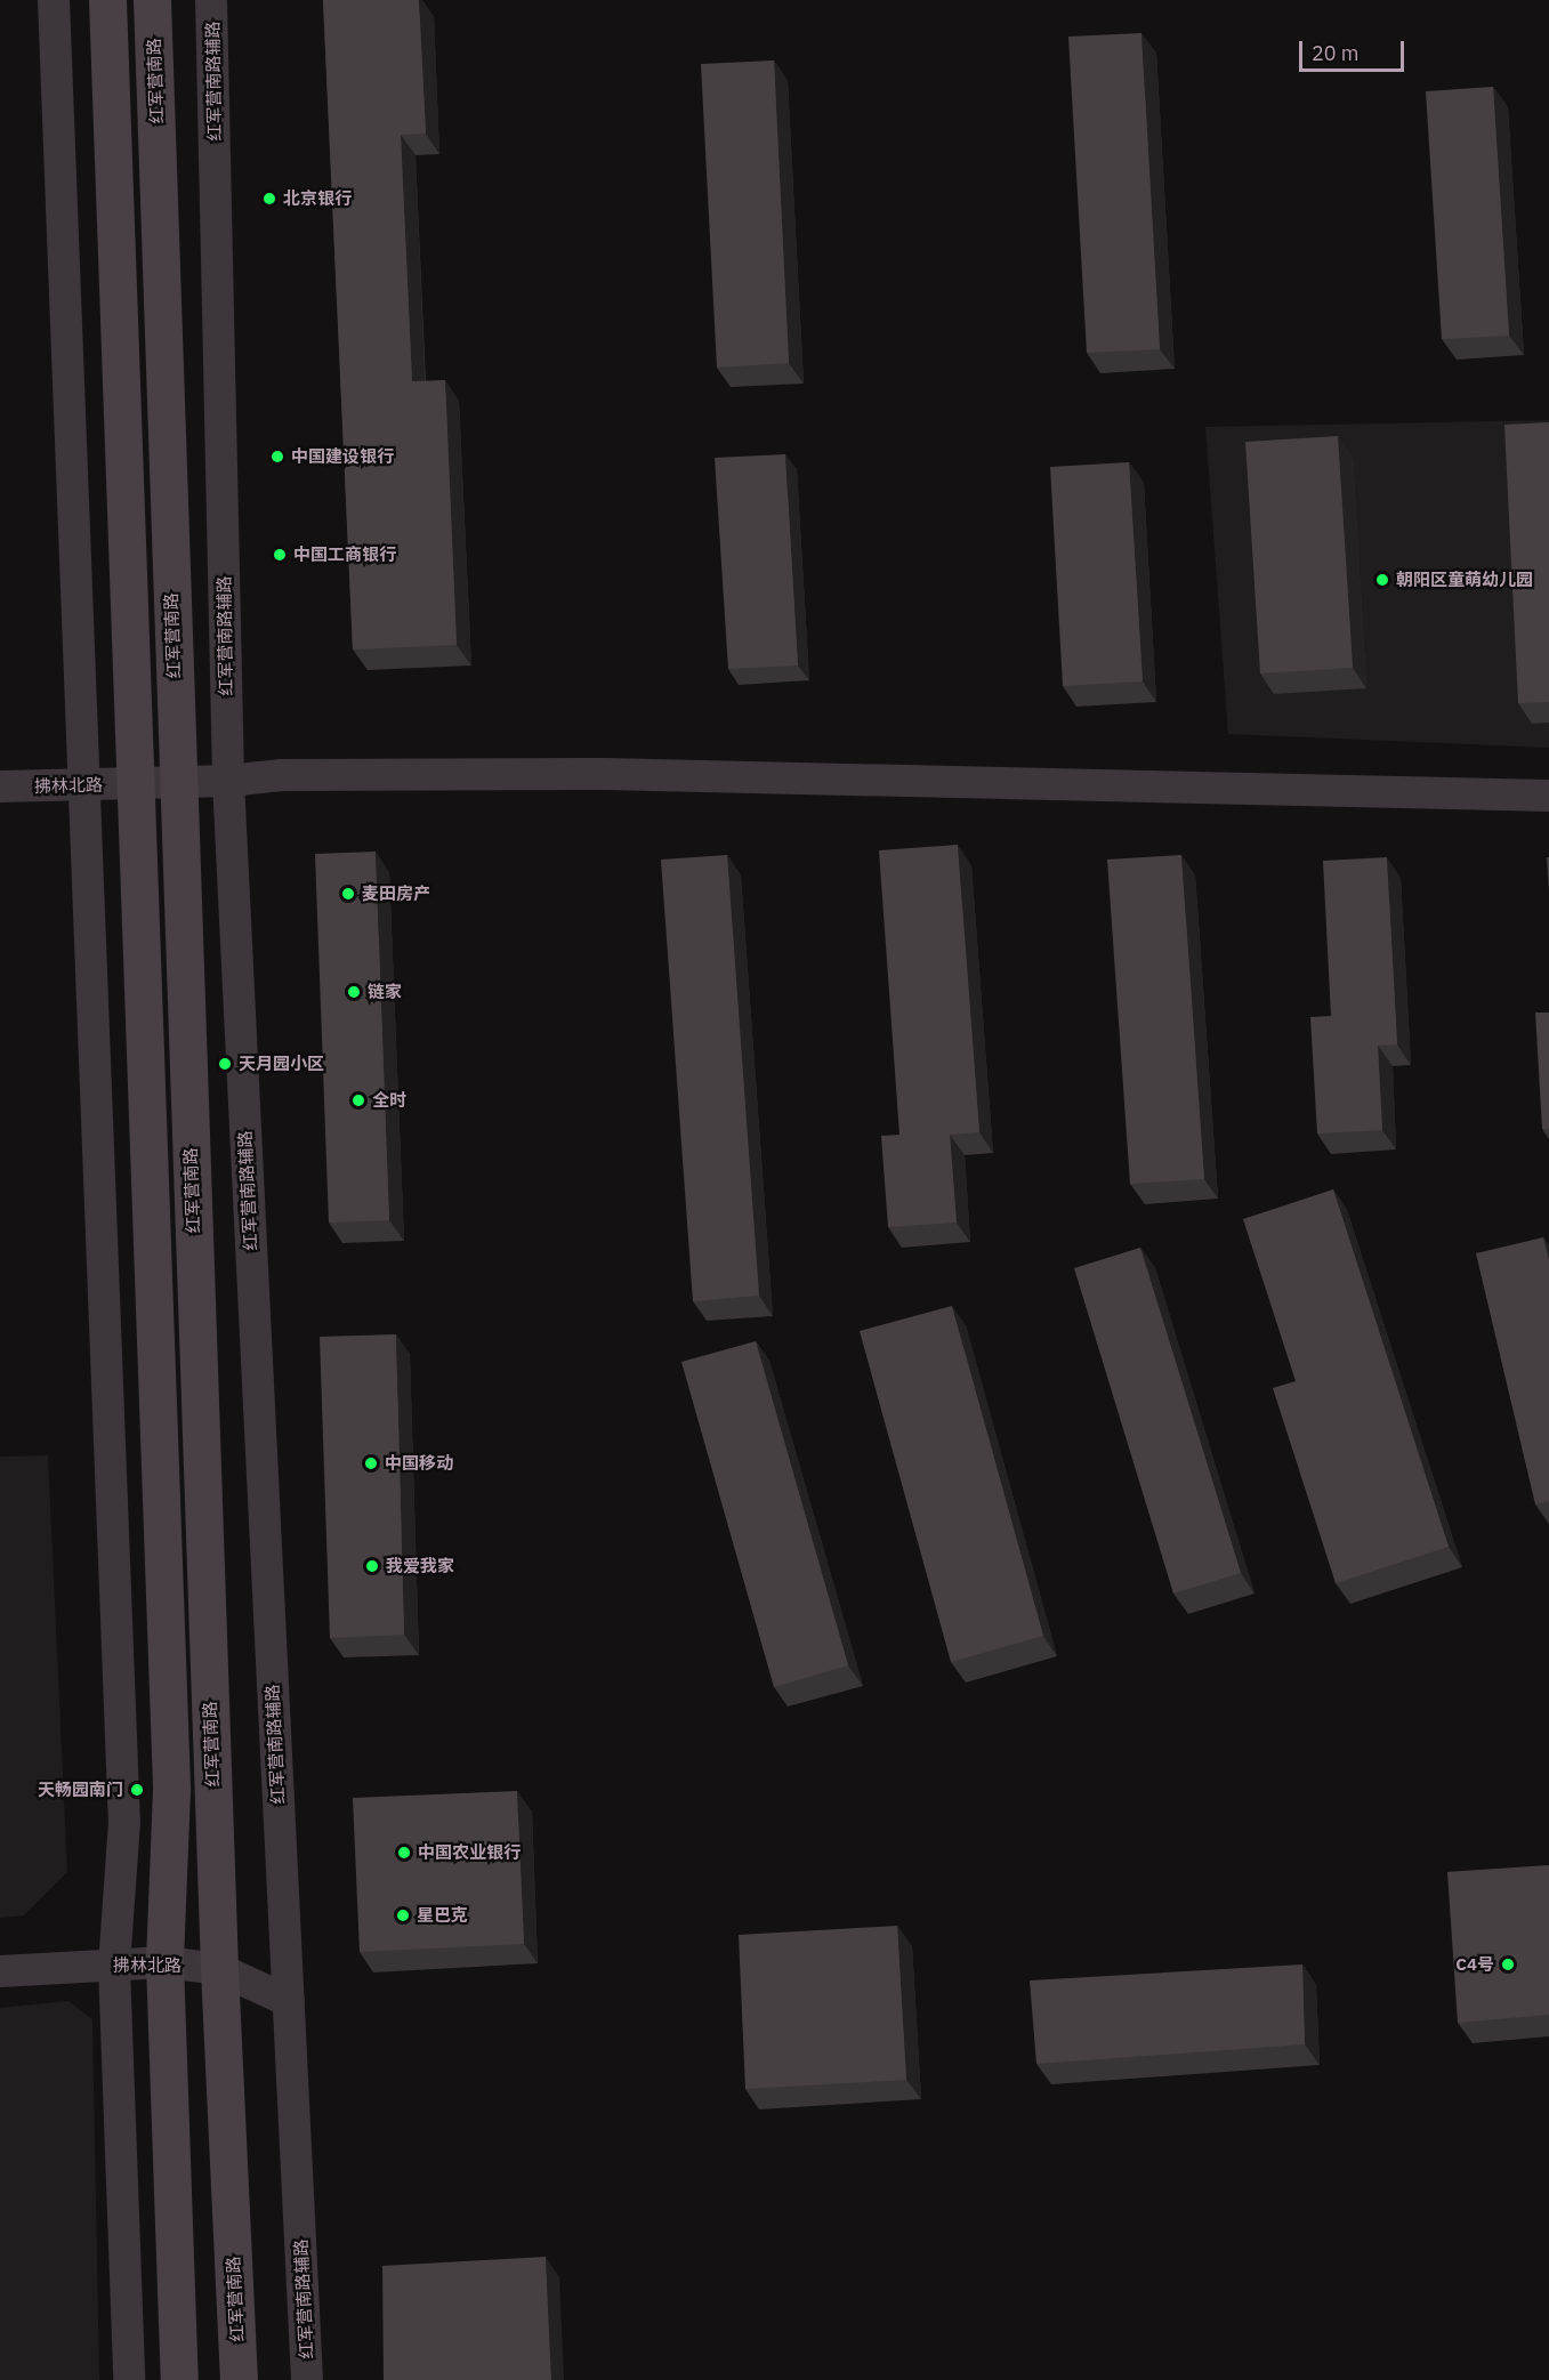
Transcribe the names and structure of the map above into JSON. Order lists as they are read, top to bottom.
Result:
{
  "streets": {
    "main road": ["红军营南路"],
    "street": ["红军营南路辅路", "拂林北路"]
  },
  "crossings": [
    ["红军营南路", "拂林北路"],
    ["红军营南路辅路", "拂林北路"]
  ],
  "places": [
    "北京银行",
    "中国建设银行",
    "中国工商银行",
    "朝阳区童萌幼儿园",
    "麦田房产",
    "链家",
    "天月园小区",
    "全时",
    "中国移动",
    "我爱我家",
    "天畅园南门",
    "中国农业银行",
    "星巴克",
    "C4号"
  ],
  "scale_bar": "20 m"
}
